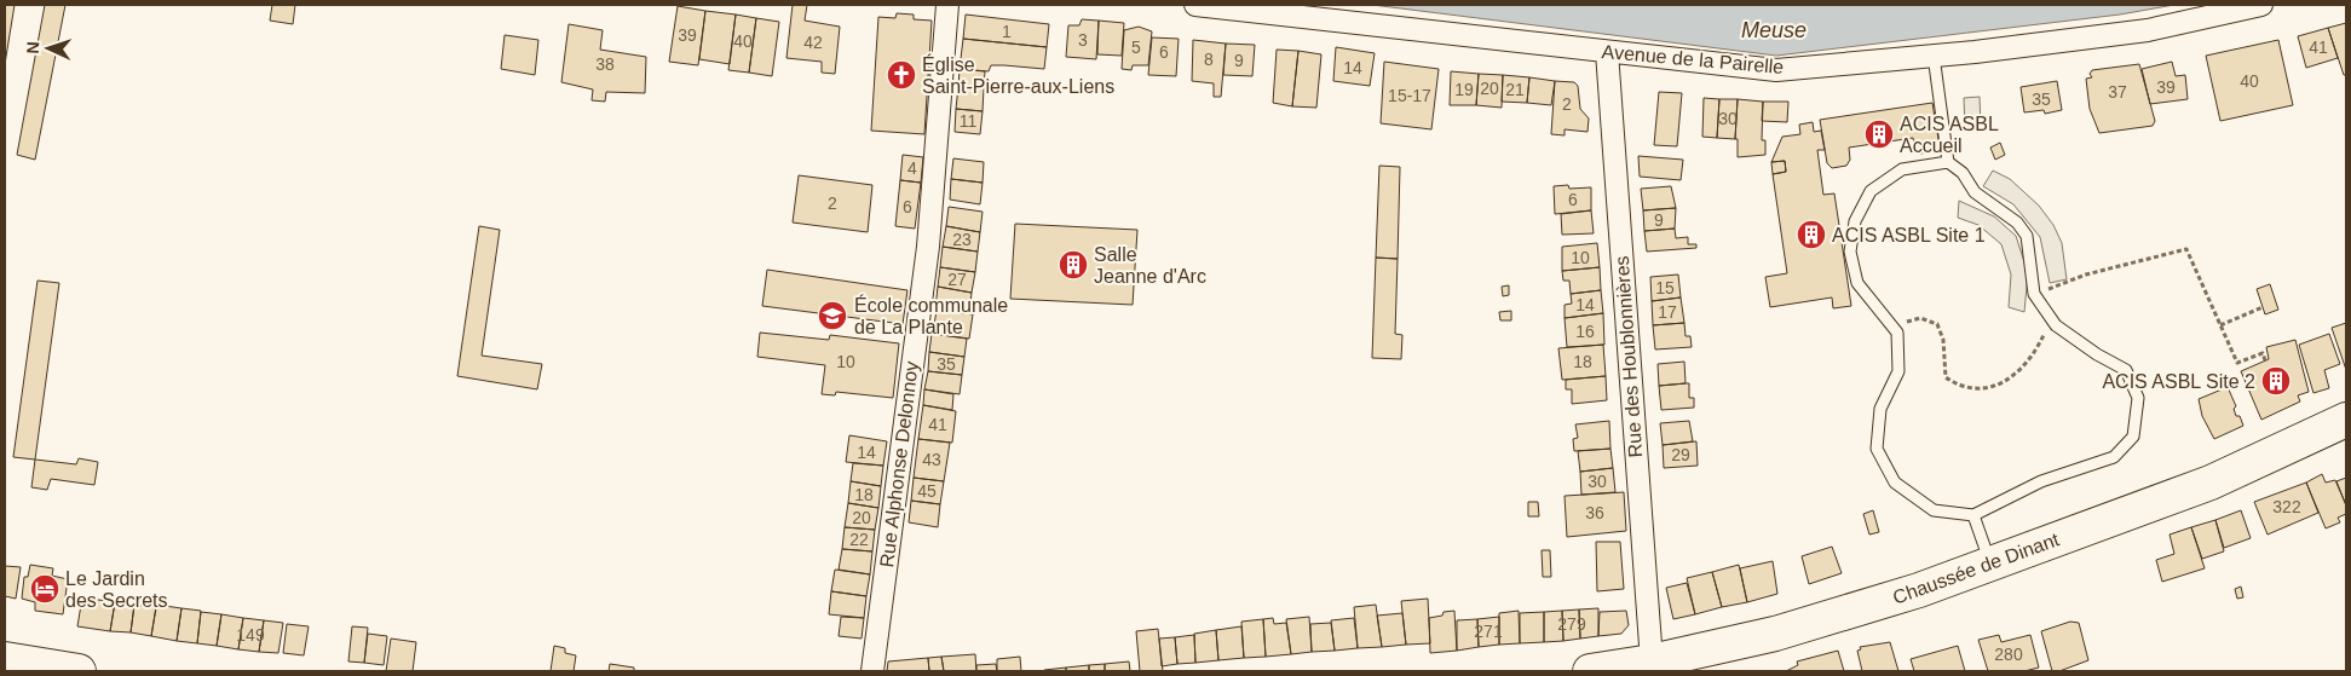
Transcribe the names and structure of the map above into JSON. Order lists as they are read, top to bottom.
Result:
{
  "streets": {
    "main road": ["Chaussée de Dinant"],
    "street": ["Avenue de la Pairelle", "Rue des Houblonnières", "Rue Alphonse Delonnoy"]
  },
  "crossings": [
    ["Avenue de la Pairelle", "Rue des Houblonnières"],
    ["Rue des Houblonnières", "Chaussée de Dinant"]
  ],
  "water": ["Meuse"],
  "places": {
    "church": ["Église Saint-Pierre-aux-Liens"],
    "building": [
      "ACIS ASBL Accueil",
      "ACIS ASBL Site 1",
      "Salle Jeanne d'Arc",
      "ACIS ASBL Site 2"
    ],
    "school or university": ["École communale de La Plante"],
    "hotel": ["Le Jardin des Secrets"]
  },
  "house_numbers": [
    "1",
    "39",
    "3",
    "40",
    "42",
    "5",
    "41",
    "6",
    "8",
    "9",
    "38",
    "14",
    "40",
    "39",
    "20",
    "19",
    "21",
    "37",
    "15-17",
    "35",
    "2",
    "30",
    "11",
    "4",
    "6",
    "2",
    "6",
    "9",
    "23",
    "10",
    "27",
    "15",
    "14",
    "17",
    "16",
    "10",
    "18",
    "35",
    "41",
    "14",
    "29",
    "43",
    "30",
    "45",
    "18",
    "322",
    "36",
    "20",
    "22",
    "279",
    "271",
    "149",
    "280"
  ],
  "north": "left"
}
